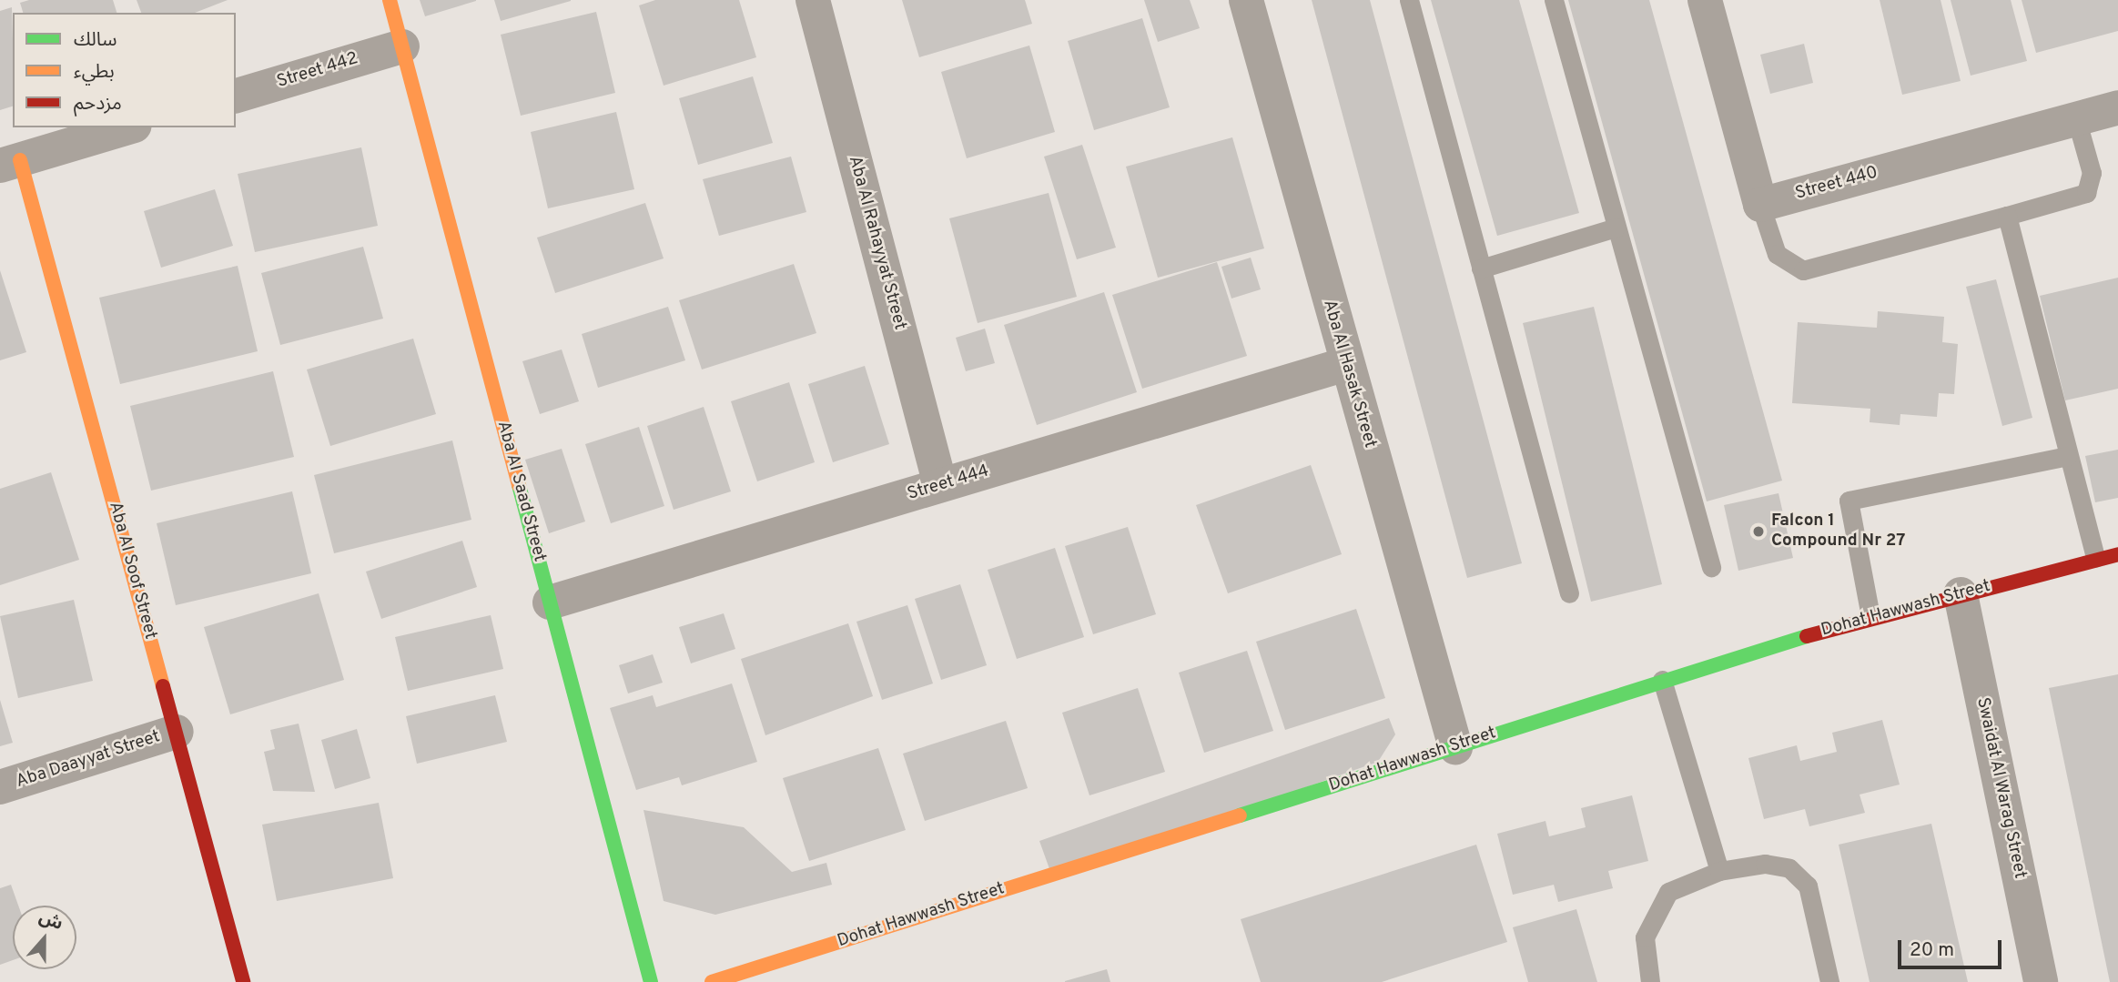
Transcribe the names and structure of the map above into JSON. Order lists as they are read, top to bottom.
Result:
{
  "streets": {
    "street": [
      "Street 442",
      "Street 440",
      "Aba Al Rahayyat Street",
      "Aba Al Hasak Street",
      "Street 444",
      "Aba Al Saad Street",
      "Aba Al Soof Street",
      "Dohat Hawwash Street",
      "Aba Daayyat Street",
      "Swaidat Al Warag Street"
    ]
  },
  "crossings": [
    ["Street 442", "Aba Al Saad Street"],
    ["Aba Al Rahayyat Street", "Street 444"],
    ["Aba Al Hasak Street", "Street 444"],
    ["Aba Al Hasak Street", "Dohat Hawwash Street"],
    ["Street 444", "Aba Al Saad Street"],
    ["Aba Al Soof Street", "Aba Daayyat Street"],
    ["Dohat Hawwash Street", "Swaidat Al Warag Street"]
  ],
  "places": ["Falcon 1 Compound Nr 27"],
  "legend": ["سالك", "بطيء", "مزدحم"],
  "scale_bar": "20 m",
  "north": "top"
}
